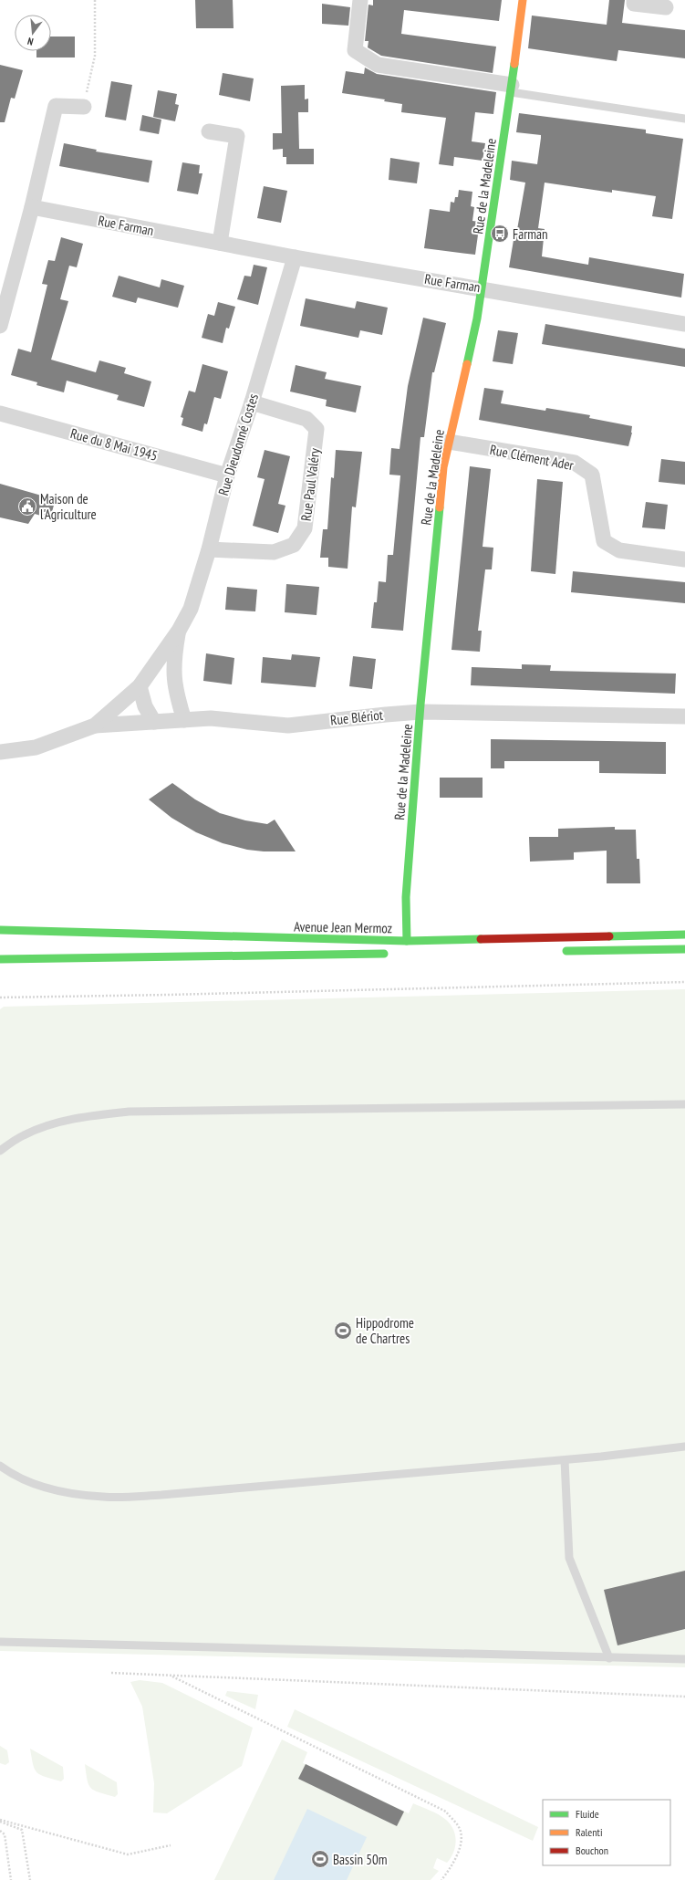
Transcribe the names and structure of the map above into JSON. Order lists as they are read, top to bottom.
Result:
{
  "streets": {
    "main road": ["Rue de la Madeleine", "Avenue Jean Mermoz"],
    "street": [
      "Rue Farman",
      "Rue du 8 Mai 1945",
      "Rue Dieudonné Costes",
      "Rue Clément Ader",
      "Rue Paul Valéry",
      "Rue Blériot"
    ]
  },
  "crossings": [
    ["Rue de la Madeleine", "Rue Farman"],
    ["Rue de la Madeleine", "Rue Clément Ader"],
    ["Rue de la Madeleine", "Rue Blériot"],
    ["Rue de la Madeleine", "Avenue Jean Mermoz"],
    ["Rue Farman", "Rue Dieudonné Costes"],
    ["Rue du 8 Mai 1945", "Rue Dieudonné Costes"],
    ["Rue Dieudonné Costes", "Rue Paul Valéry"],
    ["Rue Dieudonné Costes", "Rue Blériot"]
  ],
  "places": {
    "bus stop": ["Farman"],
    "public building": ["Maison de l'Agriculture"],
    "sports": ["Hippodrome de Chartres", "Bassin 50m"]
  },
  "legend": ["Fluide", "Ralenti", "Bouchon"],
  "north": "bottom"
}
